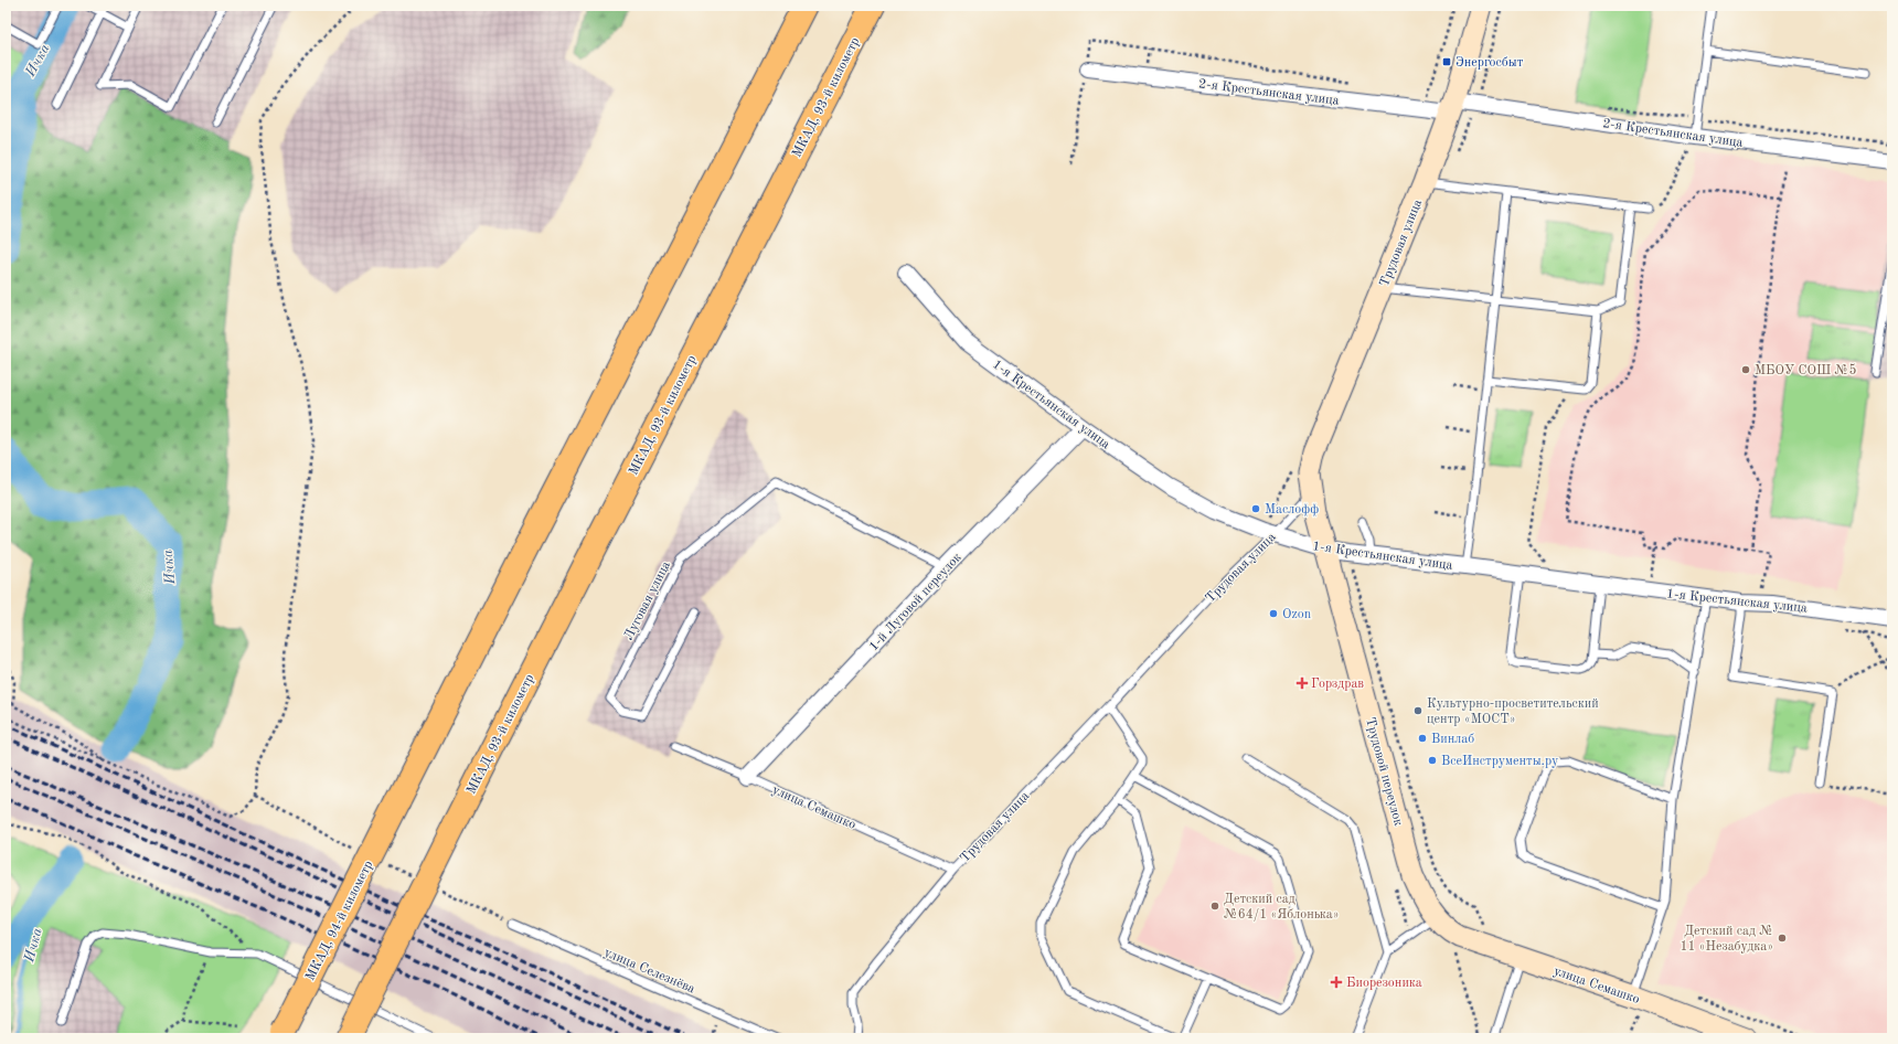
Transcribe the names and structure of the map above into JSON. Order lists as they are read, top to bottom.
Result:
{
  "streets": {
    "highway": ["МКАД, 93-й километр", "МКАД, 94-й километр"],
    "main road": ["Трудовая улица", "Трудовой переулок", "улица Семашко"],
    "street": ["2-я Крестьянская улица", "1-я Крестьянская улица", "1-й Луговой переулок"],
    "lane": ["Луговая улица", "улица Селезнёва"]
  },
  "crossings": [
    ["2-я Крестьянская улица", "Трудовая улица"],
    ["Трудовая улица", "1-я Крестьянская улица"],
    ["Трудовая улица", "Трудовой переулок"],
    ["Трудовая улица", "улица Семашко"],
    ["1-я Крестьянская улица", "1-й Луговой переулок"],
    ["1-я Крестьянская улица", "Трудовой переулок"],
    ["Луговая улица", "1-й Луговой переулок"],
    ["1-й Луговой переулок", "улица Семашко"],
    ["Трудовой переулок", "улица Семашко"]
  ],
  "water": ["Ичка"],
  "places": {
    "transit": ["Энергосбыт"],
    "other": [
      "МБОУ СОШ №5",
      "Маслофф",
      "Ozon",
      "Культурно-просветительский центр «МОСТ»",
      "Винлаб",
      "ВсеИнструменты.ру",
      "Детский сад №64/1 «Яблонька»",
      "Детский сад № 11 «Незабудка»"
    ],
    "health": ["Горздрав", "Биорезоника"]
  }
}
